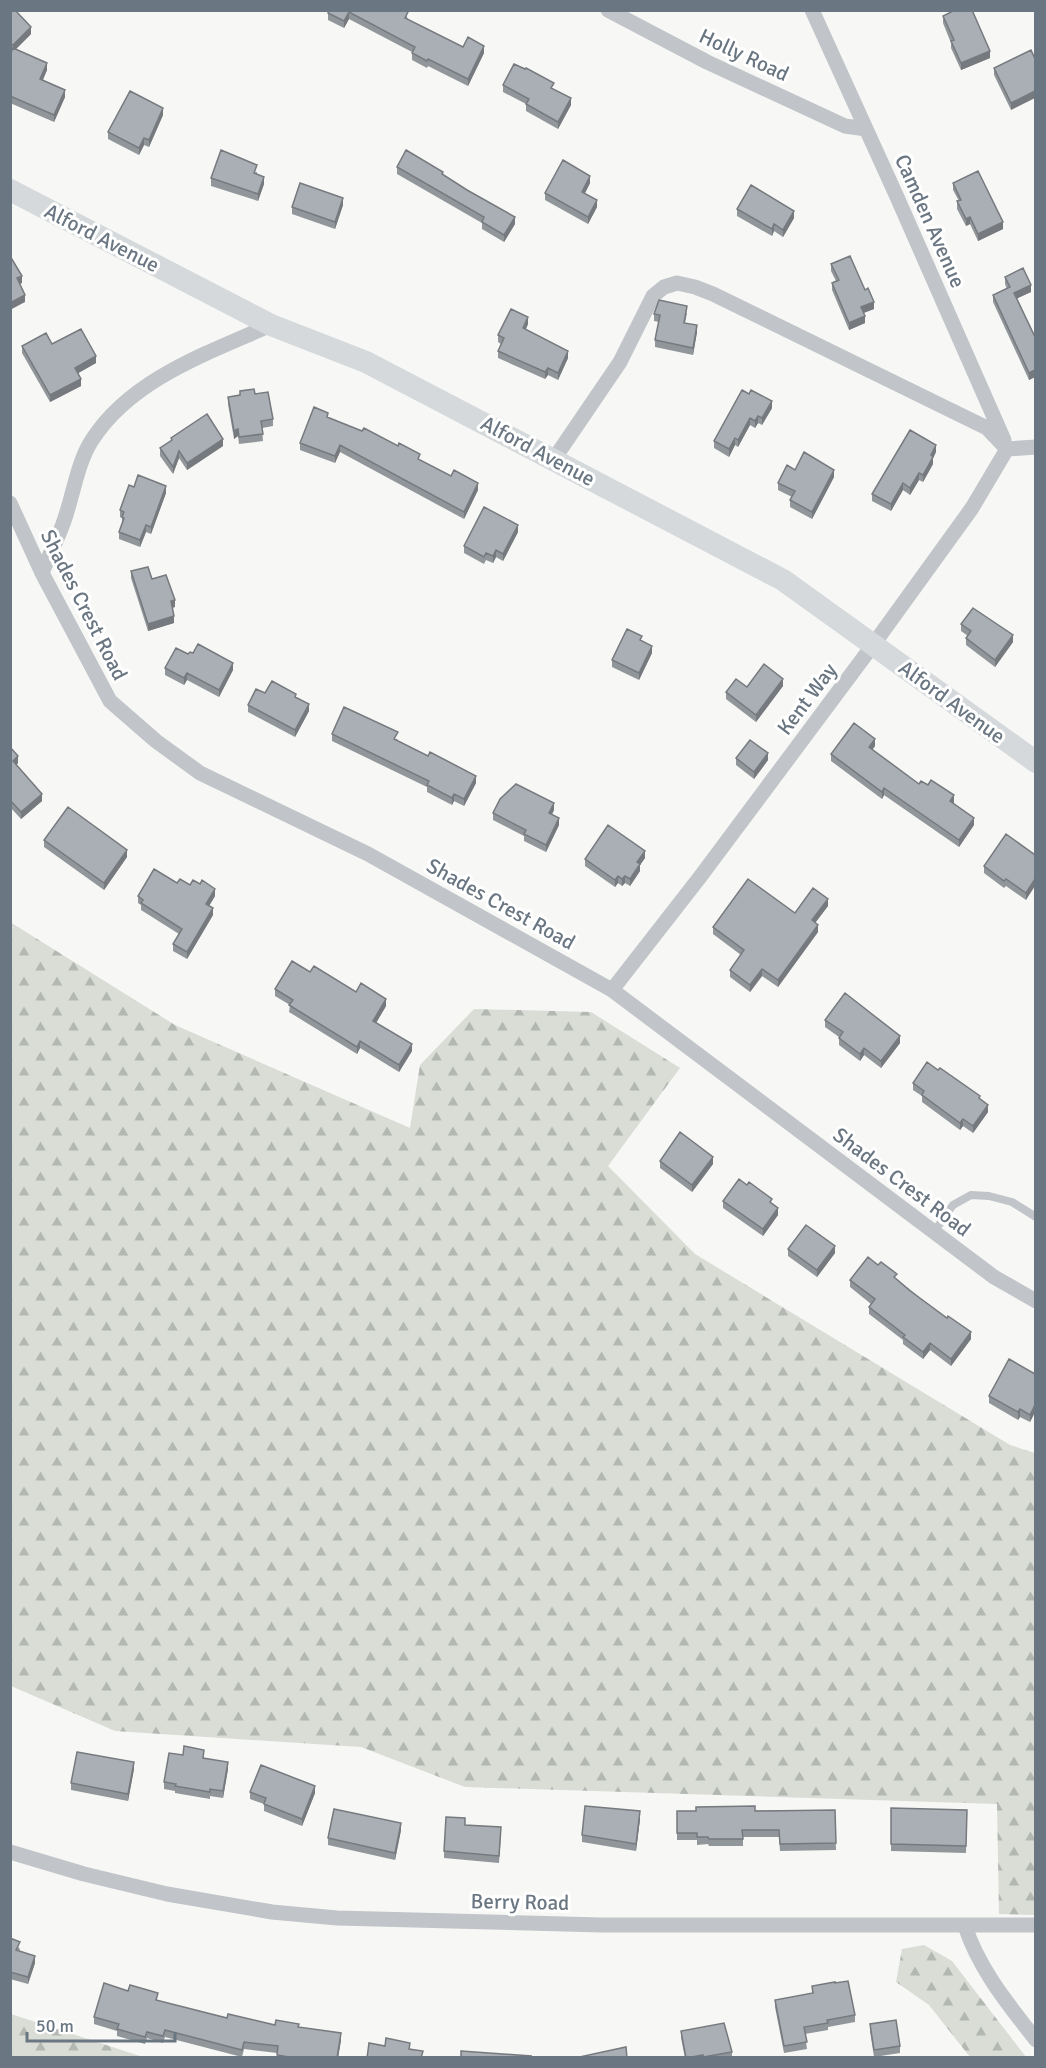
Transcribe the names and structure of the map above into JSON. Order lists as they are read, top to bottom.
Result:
{
  "streets": {
    "street": [
      "Holly Road",
      "Camden Avenue",
      "Alford Avenue",
      "Shades Crest Road",
      "Kent Way",
      "Berry Road"
    ]
  },
  "crossings": [
    ["Holly Road", "Camden Avenue"],
    ["Camden Avenue", "Kent Way"],
    ["Alford Avenue", "Kent Way"],
    ["Shades Crest Road", "Kent Way"]
  ],
  "scale_bar": "50 m"
}
